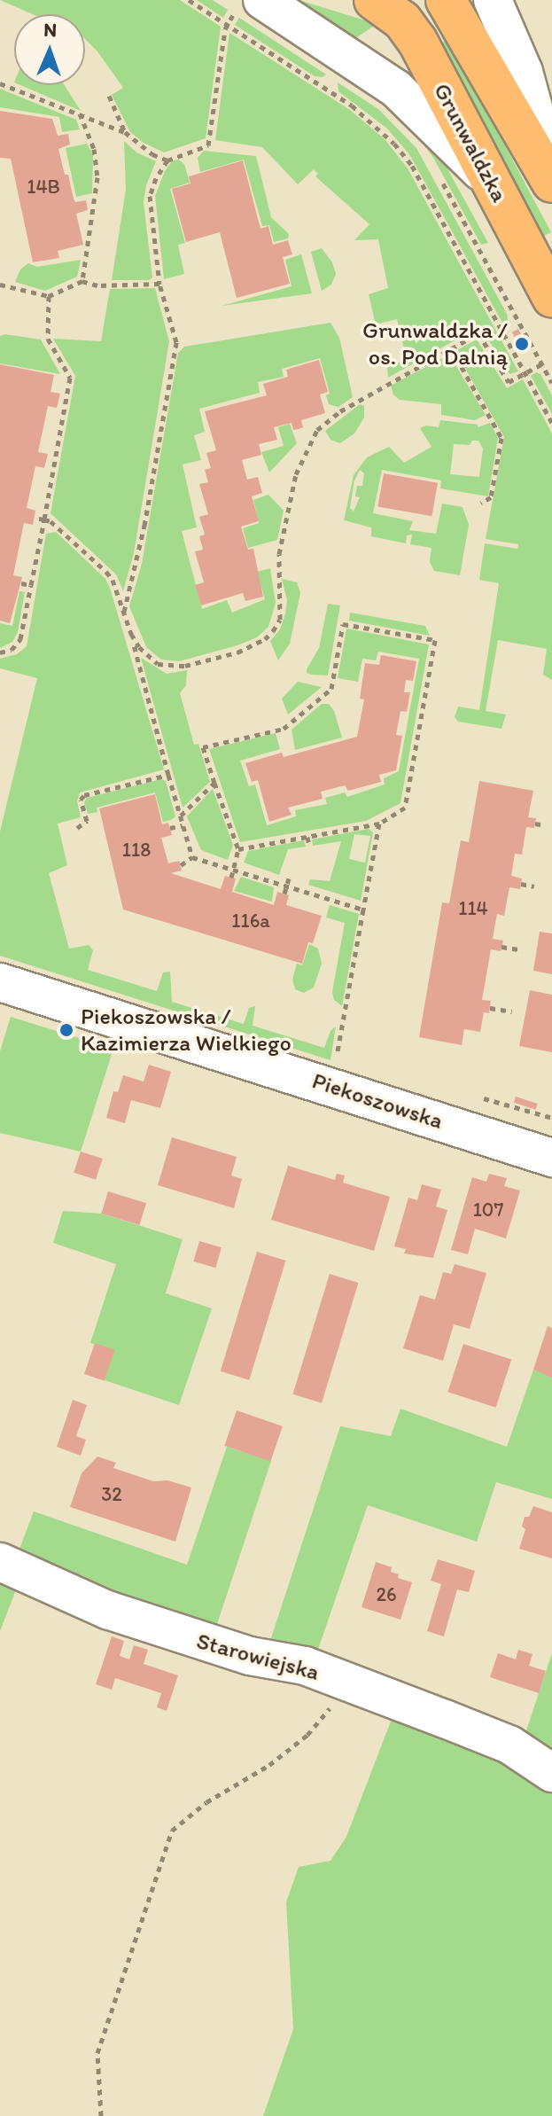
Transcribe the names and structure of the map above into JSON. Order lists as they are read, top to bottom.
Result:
{
  "streets": {
    "main road": ["Grunwaldzka"],
    "street": ["Piekoszowska", "Starowiejska"]
  },
  "places": ["Grunwaldzka / os. Pod Dalnią", "Piekoszowska / Kazimierza Wielkiego"],
  "house_numbers": [
    "14B",
    "118",
    "114",
    "116a",
    "107",
    "32",
    "26"
  ],
  "north": "top"
}
